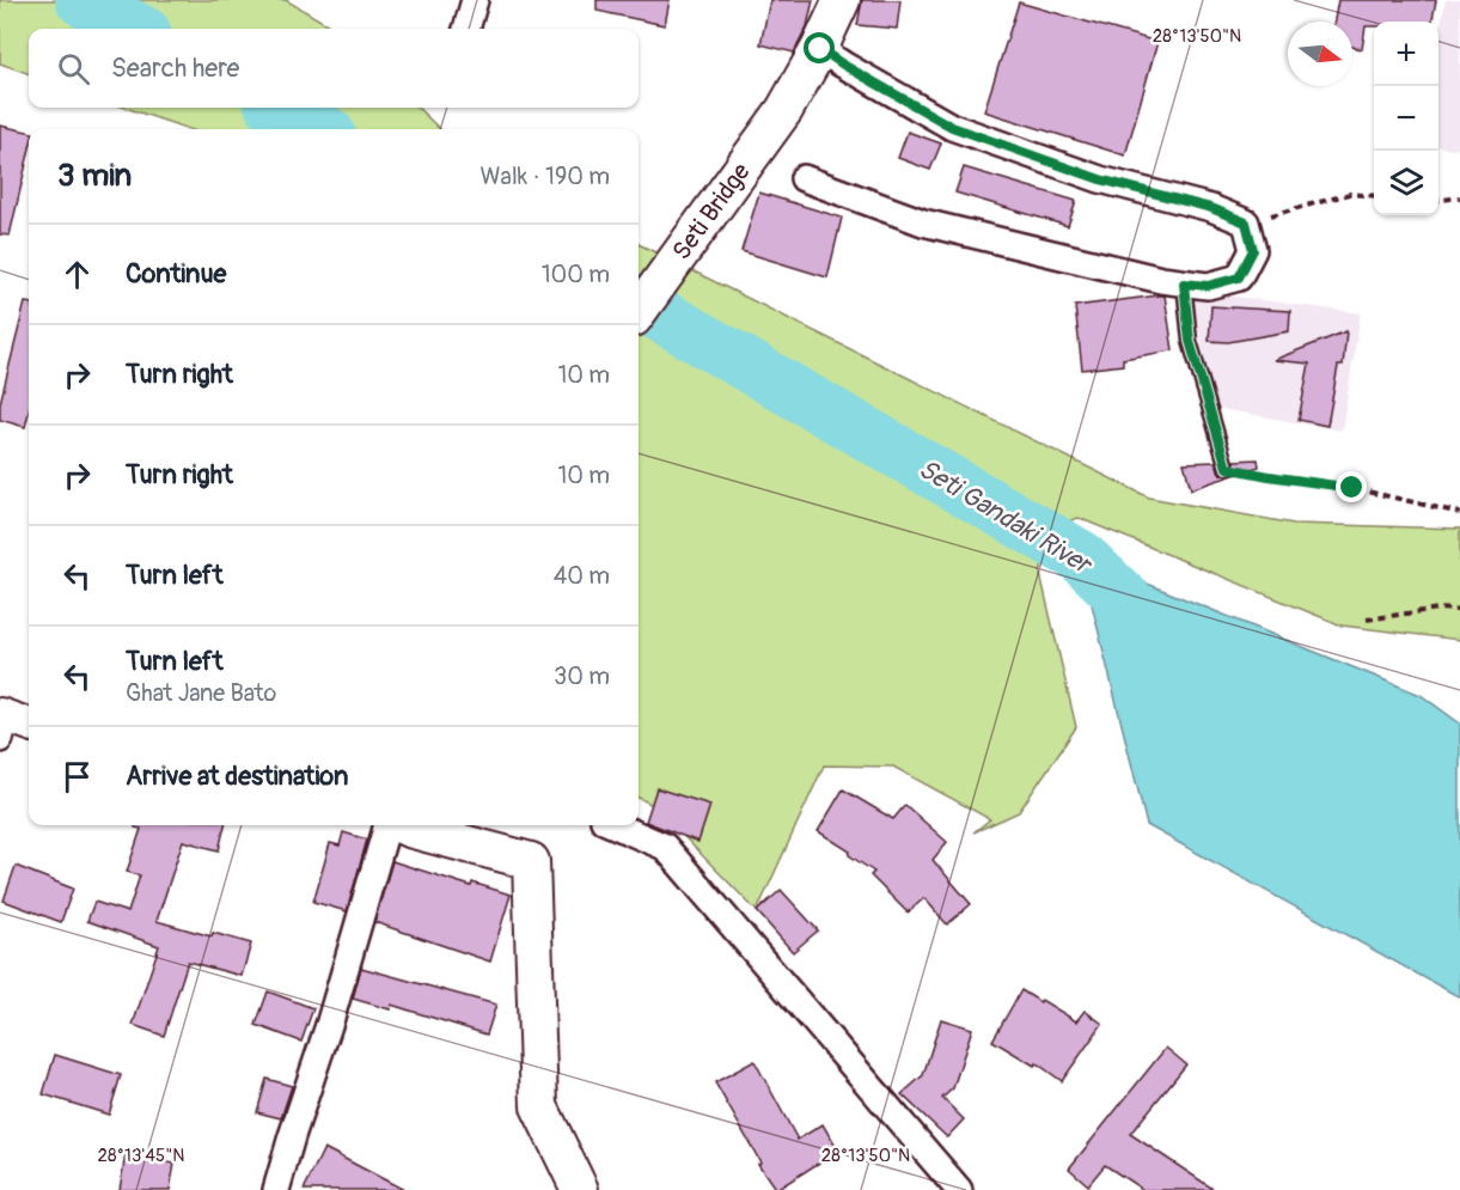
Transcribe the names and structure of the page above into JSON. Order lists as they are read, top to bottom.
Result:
{
  "streets": {
    "main road": ["Seti Bridge"]
  },
  "water": ["Seti Gandaki River"],
  "north": "right",
  "page": {
    "map_buttons": ["+", "−"],
    "search": "Search here",
    "heading": ["3 min", "Walk · 190 m"],
    "list": [
      ["Continue", "100 m"],
      ["Turn right", "10 m"],
      ["Turn right", "10 m"],
      ["Turn left", "40 m"],
      ["Turn left", "Ghat Jane Bato", "30 m"],
      "Arrive at destination"
    ]
  },
  "coordinates": ["28°13'50\"N", "28°13'45\"N"]
}
